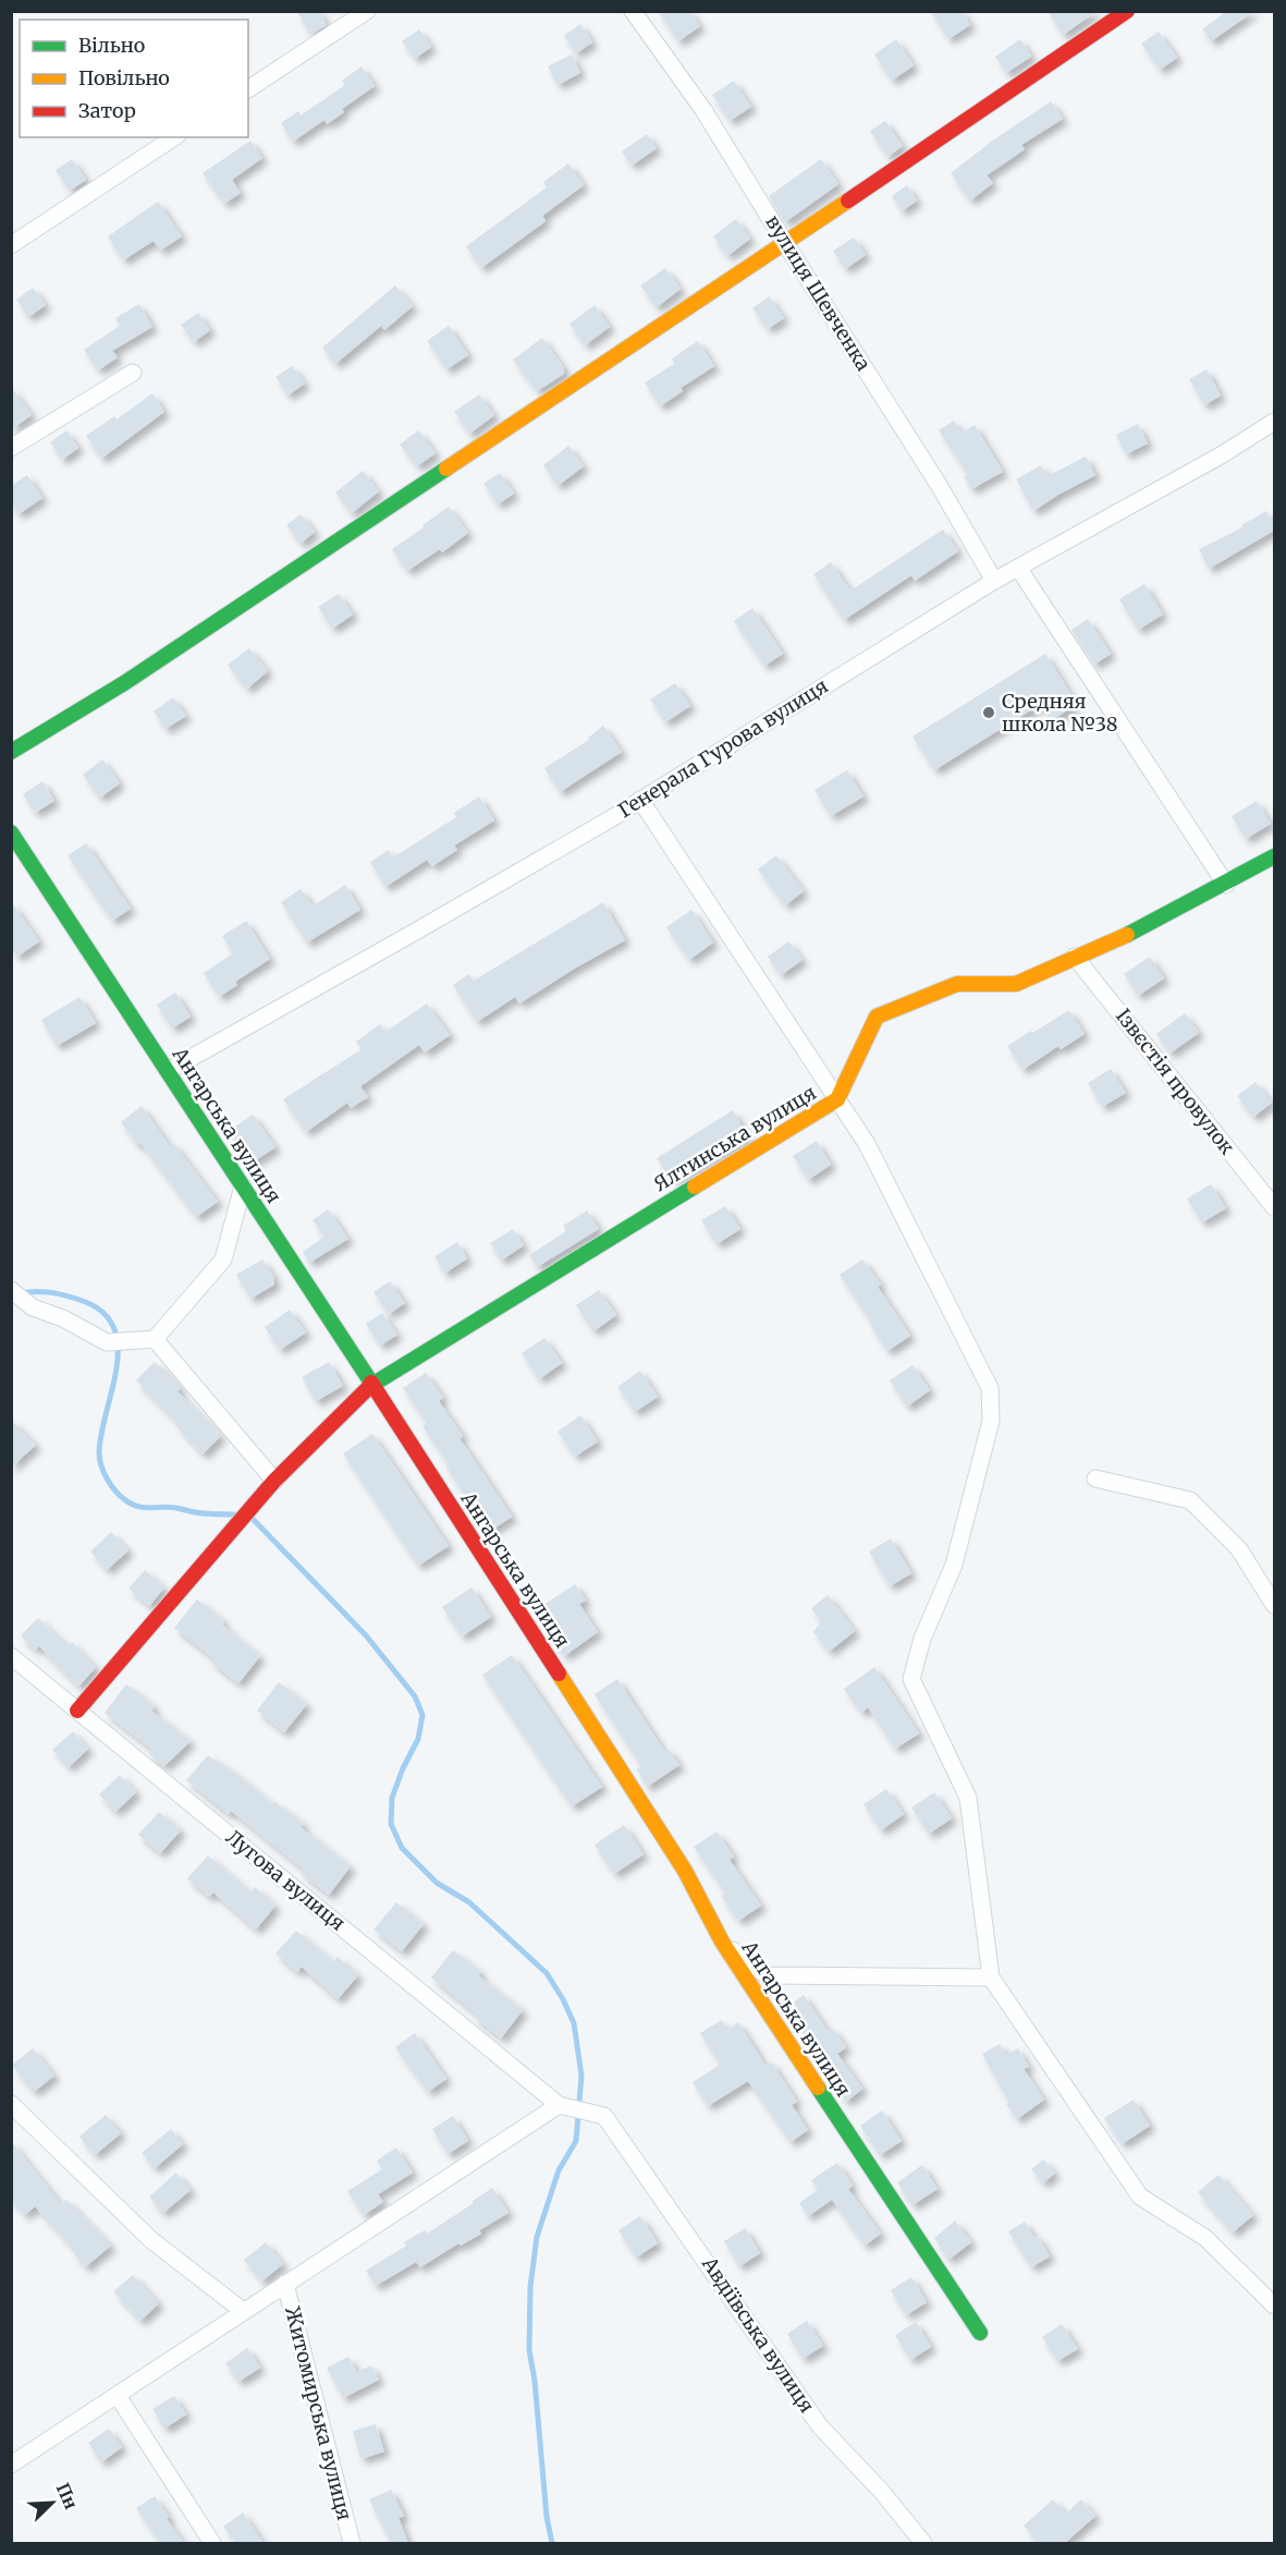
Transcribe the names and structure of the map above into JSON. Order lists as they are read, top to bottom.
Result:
{
  "streets": {
    "street": [
      "вулиця Шевченка",
      "Генерала Гурова вулиця",
      "Ізвєстія провулок",
      "Ангарська вулиця",
      "Ялтинська вулиця",
      "Лугова вулиця",
      "Авдіївська вулиця",
      "Житомирська вулиця"
    ]
  },
  "crossings": [
    ["вулиця Шевченка", "Генерала Гурова вулиця"],
    ["Генерала Гурова вулиця", "Ангарська вулиця"],
    ["Ізвєстія провулок", "Ялтинська вулиця"],
    ["Ангарська вулиця", "Ялтинська вулиця"],
    ["Ялтинська вулиця", "Лугова вулиця"],
    ["Лугова вулиця", "Авдіївська вулиця"]
  ],
  "places": ["Средняя школа №38"],
  "legend": ["Вільно", "Повільно", "Затор"],
  "north": "top right"
}
